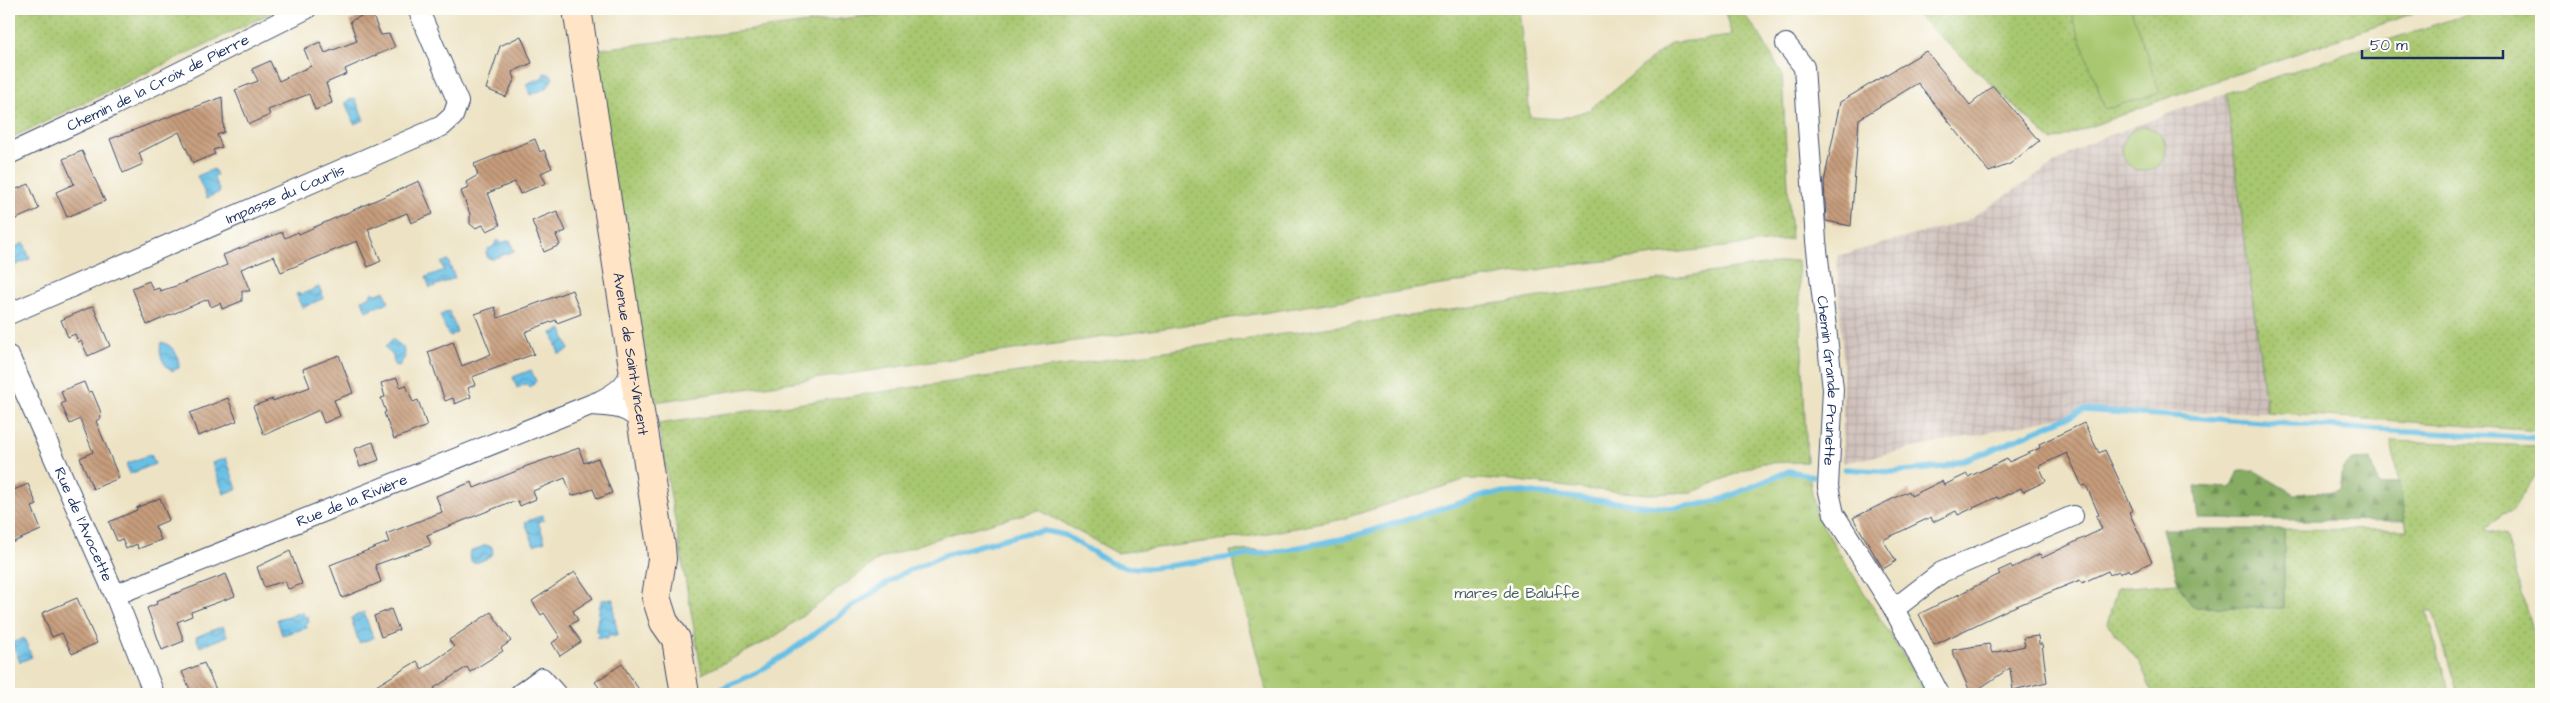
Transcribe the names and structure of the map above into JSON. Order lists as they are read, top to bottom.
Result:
{
  "streets": {
    "street": [
      "Chemin de la Croix de Pierre",
      "Impasse du Courlis",
      "Avenue de Saint-Vincent",
      "Chemin Grande Prunette",
      "Rue de la Rivière",
      "Rue de l'Avocette"
    ]
  },
  "crossings": [
    ["Avenue de Saint-Vincent", "Rue de la Rivière"],
    ["Rue de la Rivière", "Rue de l'Avocette"]
  ],
  "parks": ["mares de Baluffe"],
  "scale_bar": "50 m"
}
